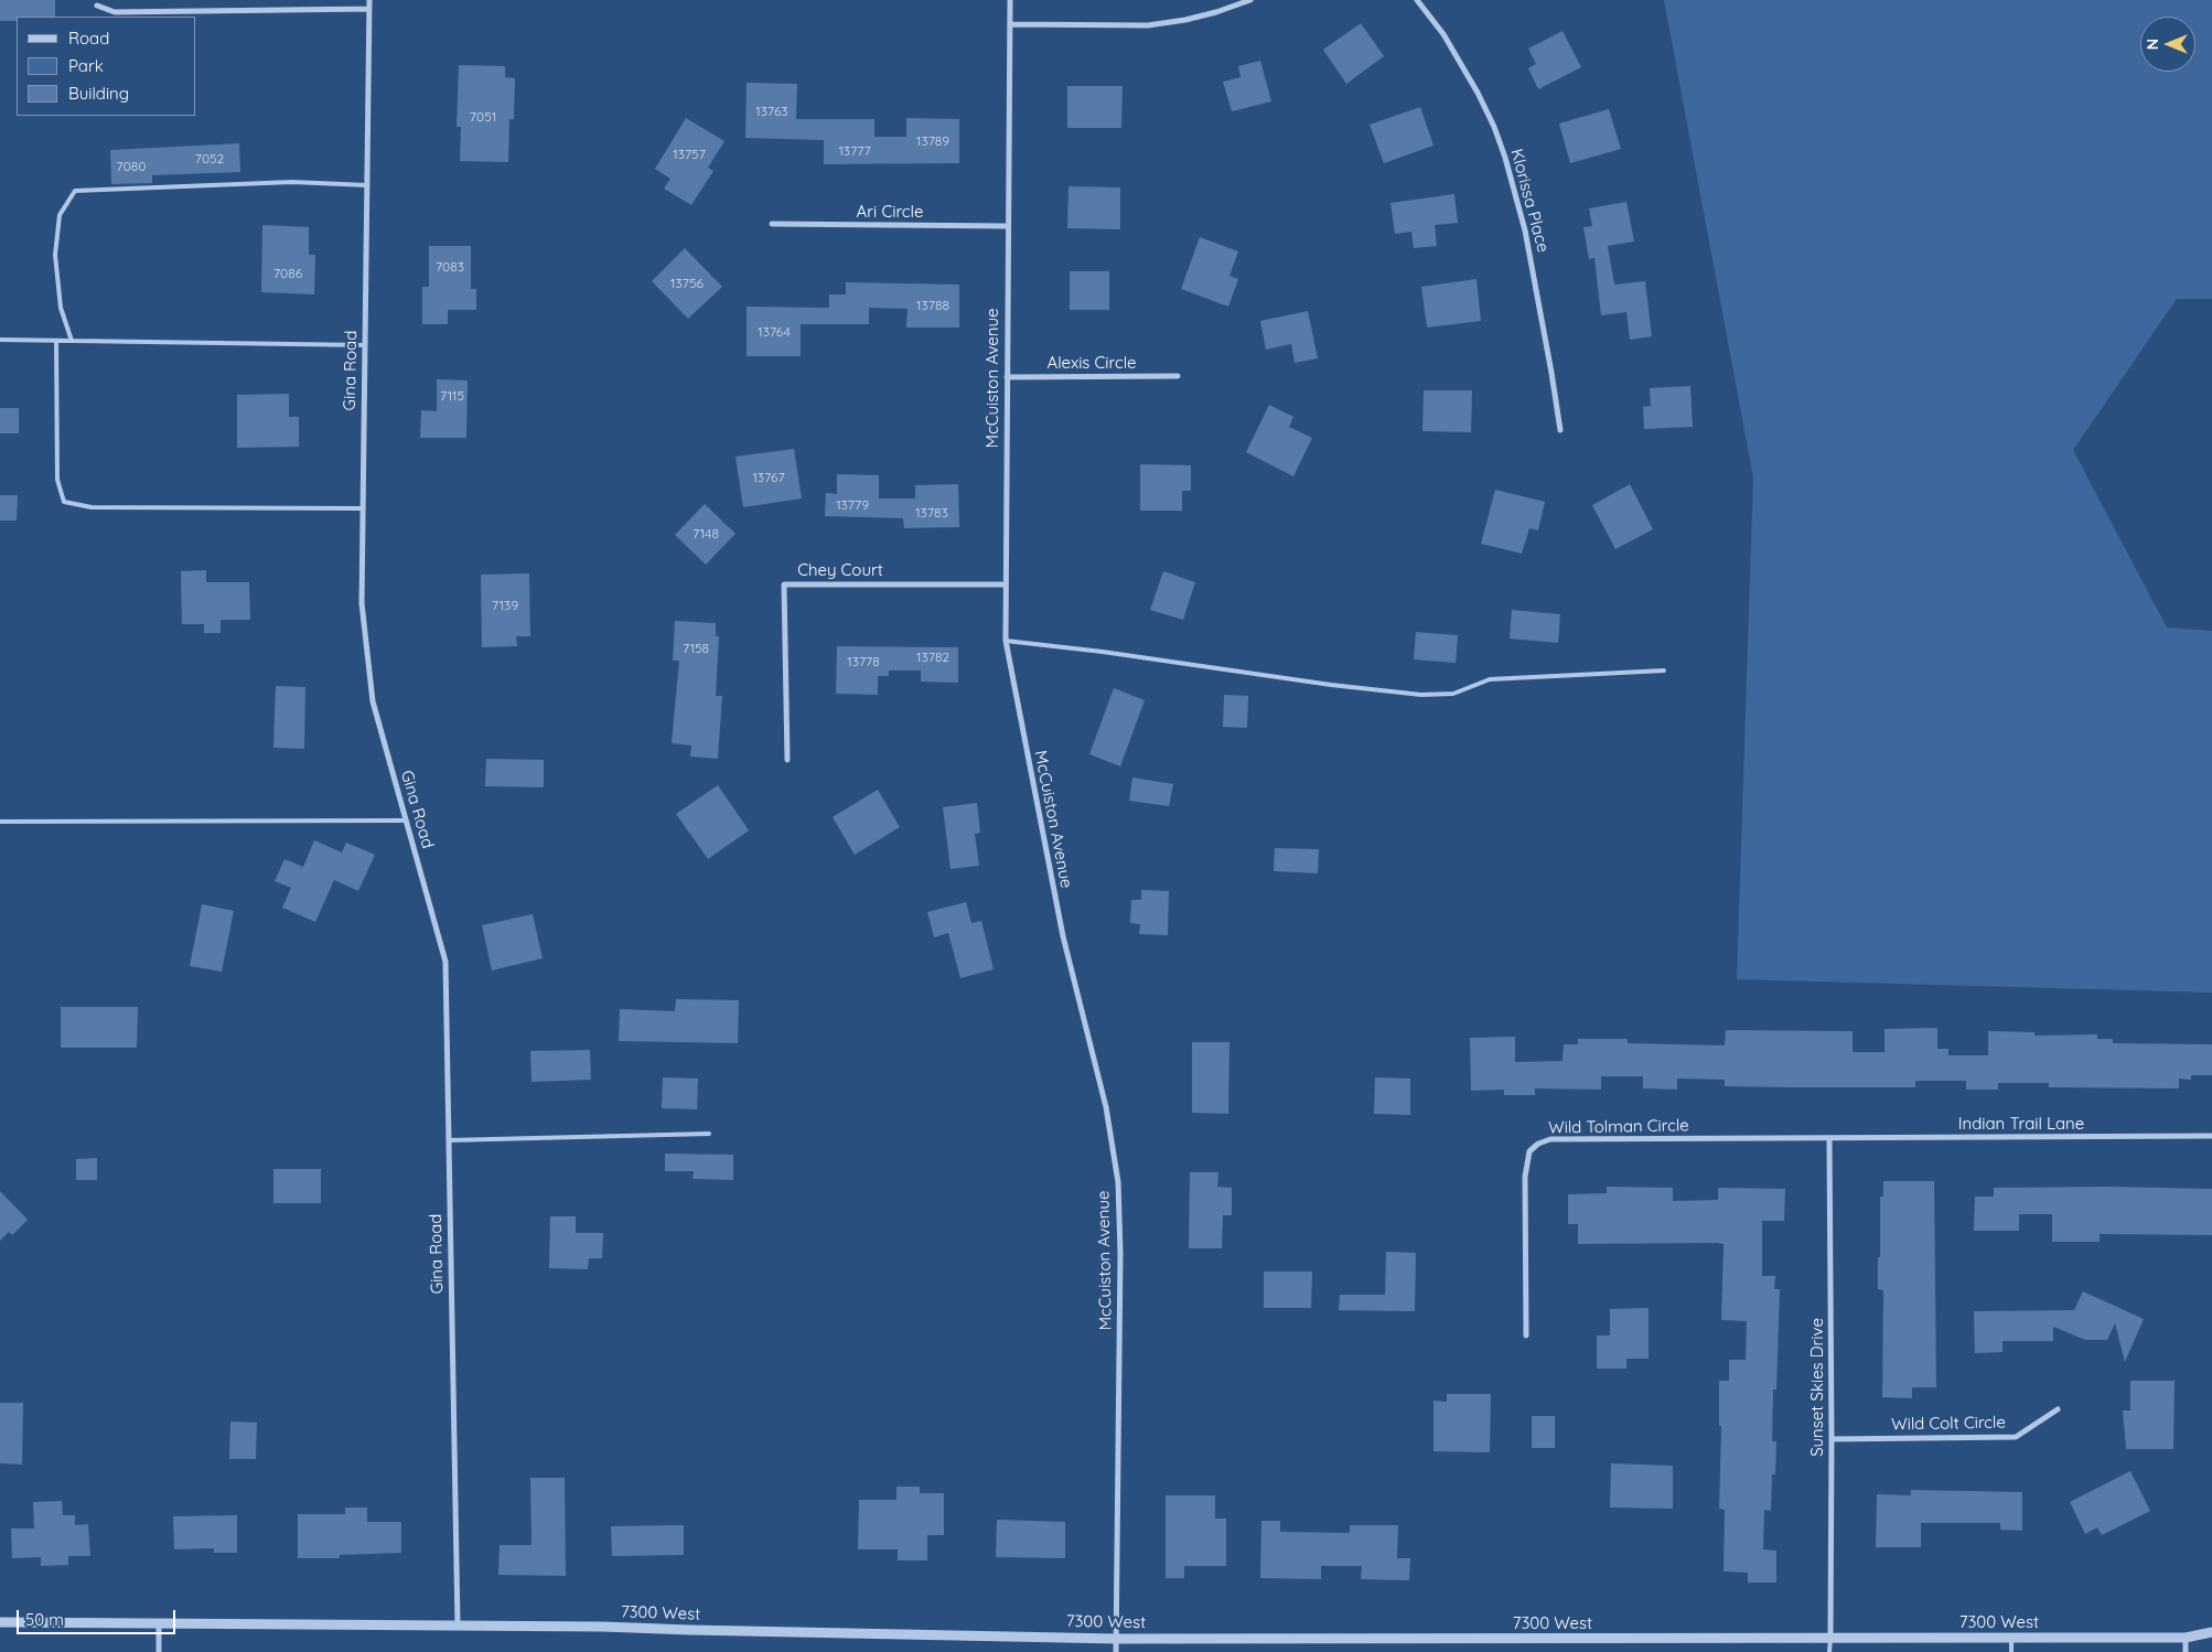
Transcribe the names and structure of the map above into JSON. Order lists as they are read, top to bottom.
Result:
{
  "streets": {
    "street": [
      "Klorissa Place",
      "Ari Circle",
      "Alexis Circle",
      "Gina Road",
      "McCuiston Avenue",
      "Chey Court",
      "Indian Trail Lane",
      "Wild Tolman Circle",
      "Sunset Skies Drive",
      "Wild Colt Circle",
      "7300 West"
    ]
  },
  "crossings": [
    ["Ari Circle", "McCuiston Avenue"],
    ["Alexis Circle", "McCuiston Avenue"],
    ["Gina Road", "7300 West"],
    ["McCuiston Avenue", "Chey Court"],
    ["McCuiston Avenue", "7300 West"],
    ["Indian Trail Lane", "Wild Tolman Circle"],
    ["Indian Trail Lane", "Sunset Skies Drive"],
    ["Wild Tolman Circle", "Sunset Skies Drive"],
    ["Sunset Skies Drive", "Wild Colt Circle"],
    ["Sunset Skies Drive", "7300 West"]
  ],
  "house_numbers": [
    "13763",
    "7051",
    "13789",
    "13777",
    "13757",
    "7052",
    "7080",
    "7083",
    "7086",
    "13756",
    "13788",
    "13764",
    "7115",
    "13767",
    "13779",
    "13783",
    "7148",
    "7139",
    "7158",
    "13782",
    "13778"
  ],
  "legend": ["Road", "Park", "Building"],
  "scale_bar": "50 m",
  "north": "left"
}
